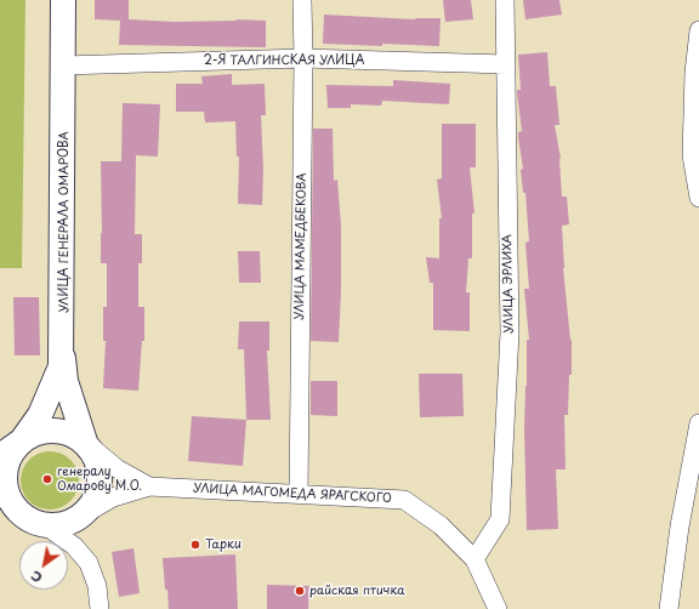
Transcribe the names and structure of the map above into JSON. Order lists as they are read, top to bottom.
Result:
{
  "streets": {
    "main road": ["УЛИЦА ГЕНЕРАЛА ОМАРОВА"],
    "street": [
      "2-Я ТАЛГИНСКАЯ УЛИЦА",
      "УЛИЦА МАМЕДБЕКОВА",
      "УЛИЦА ЭРЛИХА",
      "УЛИЦА МАГОМЕДА ЯРАГСКОГО"
    ]
  },
  "crossings": [
    ["2-Я ТАЛГИНСКАЯ УЛИЦА", "УЛИЦА ГЕНЕРАЛА ОМАРОВА"],
    ["2-Я ТАЛГИНСКАЯ УЛИЦА", "УЛИЦА МАМЕДБЕКОВА"],
    ["2-Я ТАЛГИНСКАЯ УЛИЦА", "УЛИЦА ЭРЛИХА"],
    ["УЛИЦА МАМЕДБЕКОВА", "УЛИЦА МАГОМЕДА ЯРАГСКОГО"],
    ["УЛИЦА ЭРЛИХА", "УЛИЦА МАГОМЕДА ЯРАГСКОГО"]
  ],
  "places": ["генералу Омарову М.О.", "Тарки", "райская птичка"],
  "north": "bottom left"
}
